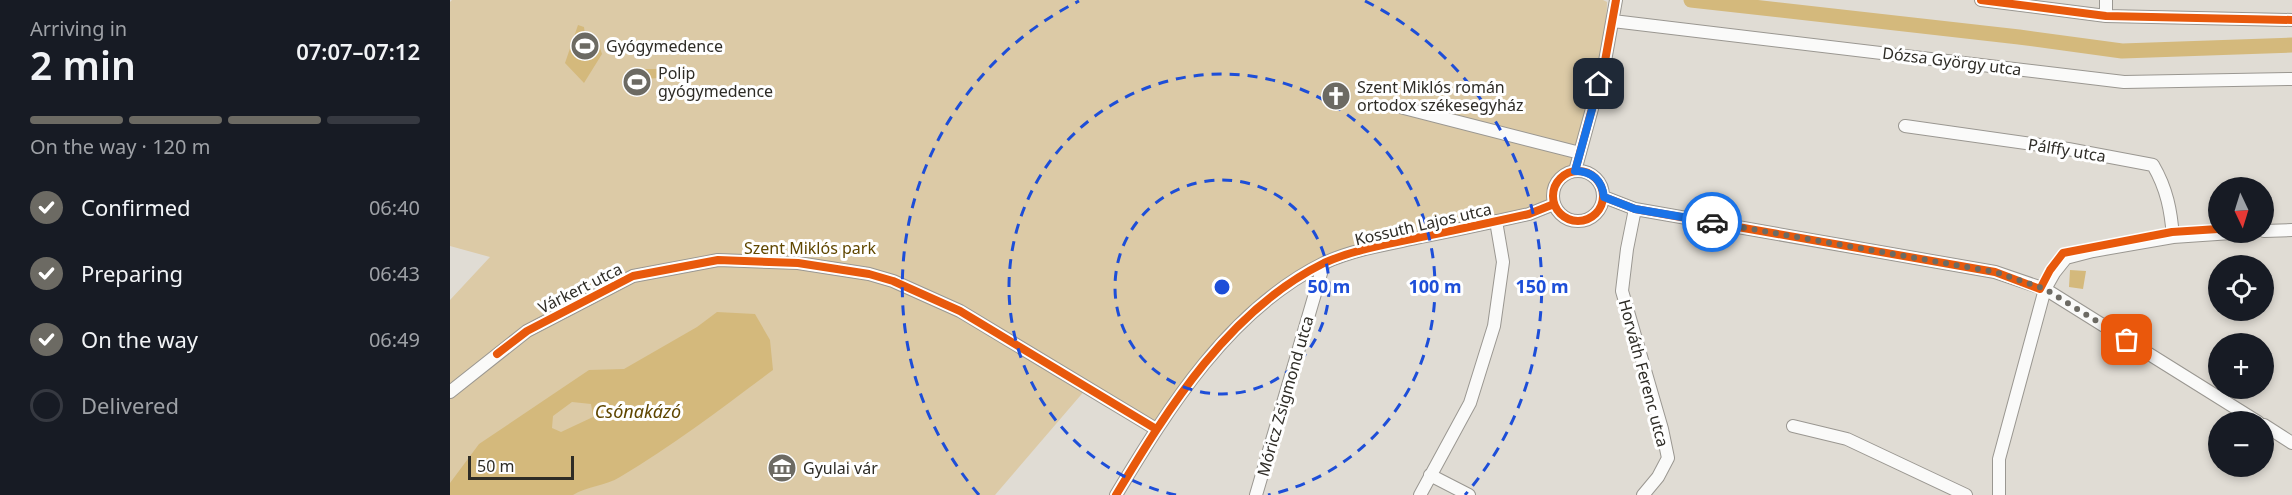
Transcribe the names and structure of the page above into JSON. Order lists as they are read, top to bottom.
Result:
{
  "streets": {
    "street": [
      "Dózsa György utca",
      "Pálffy utca",
      "Kossuth Lajos utca",
      "Várkert utca",
      "Horváth Ferenc utca",
      "Móricz Zsigmond utca"
    ]
  },
  "crossings": [
    ["Kossuth Lajos utca", "Várkert utca"],
    ["Kossuth Lajos utca", "Móricz Zsigmond utca"]
  ],
  "water": ["Csónakázó"],
  "parks": ["Szent Miklós park"],
  "places": {
    "sports": ["Gyógymedence", "Polip gyógymedence"],
    "church": ["Szent Miklós román ortodox székesegyház"],
    "museum": ["Gyulai vár"]
  },
  "scale_bar": "50 m",
  "north": "bottom",
  "page": {
    "heading": ["2 min", "Arriving in", "07:07–07:12"],
    "bar": "On the way · 120 m",
    "list": [
      ["Confirmed", "06:40"],
      ["Preparing", "06:43"],
      ["On the way", "06:49"],
      "Delivered"
    ],
    "map_buttons": ["+", "−"],
    "scale": "50 m"
  },
  "rings": ["50 m", "100 m", "150 m"]
}
